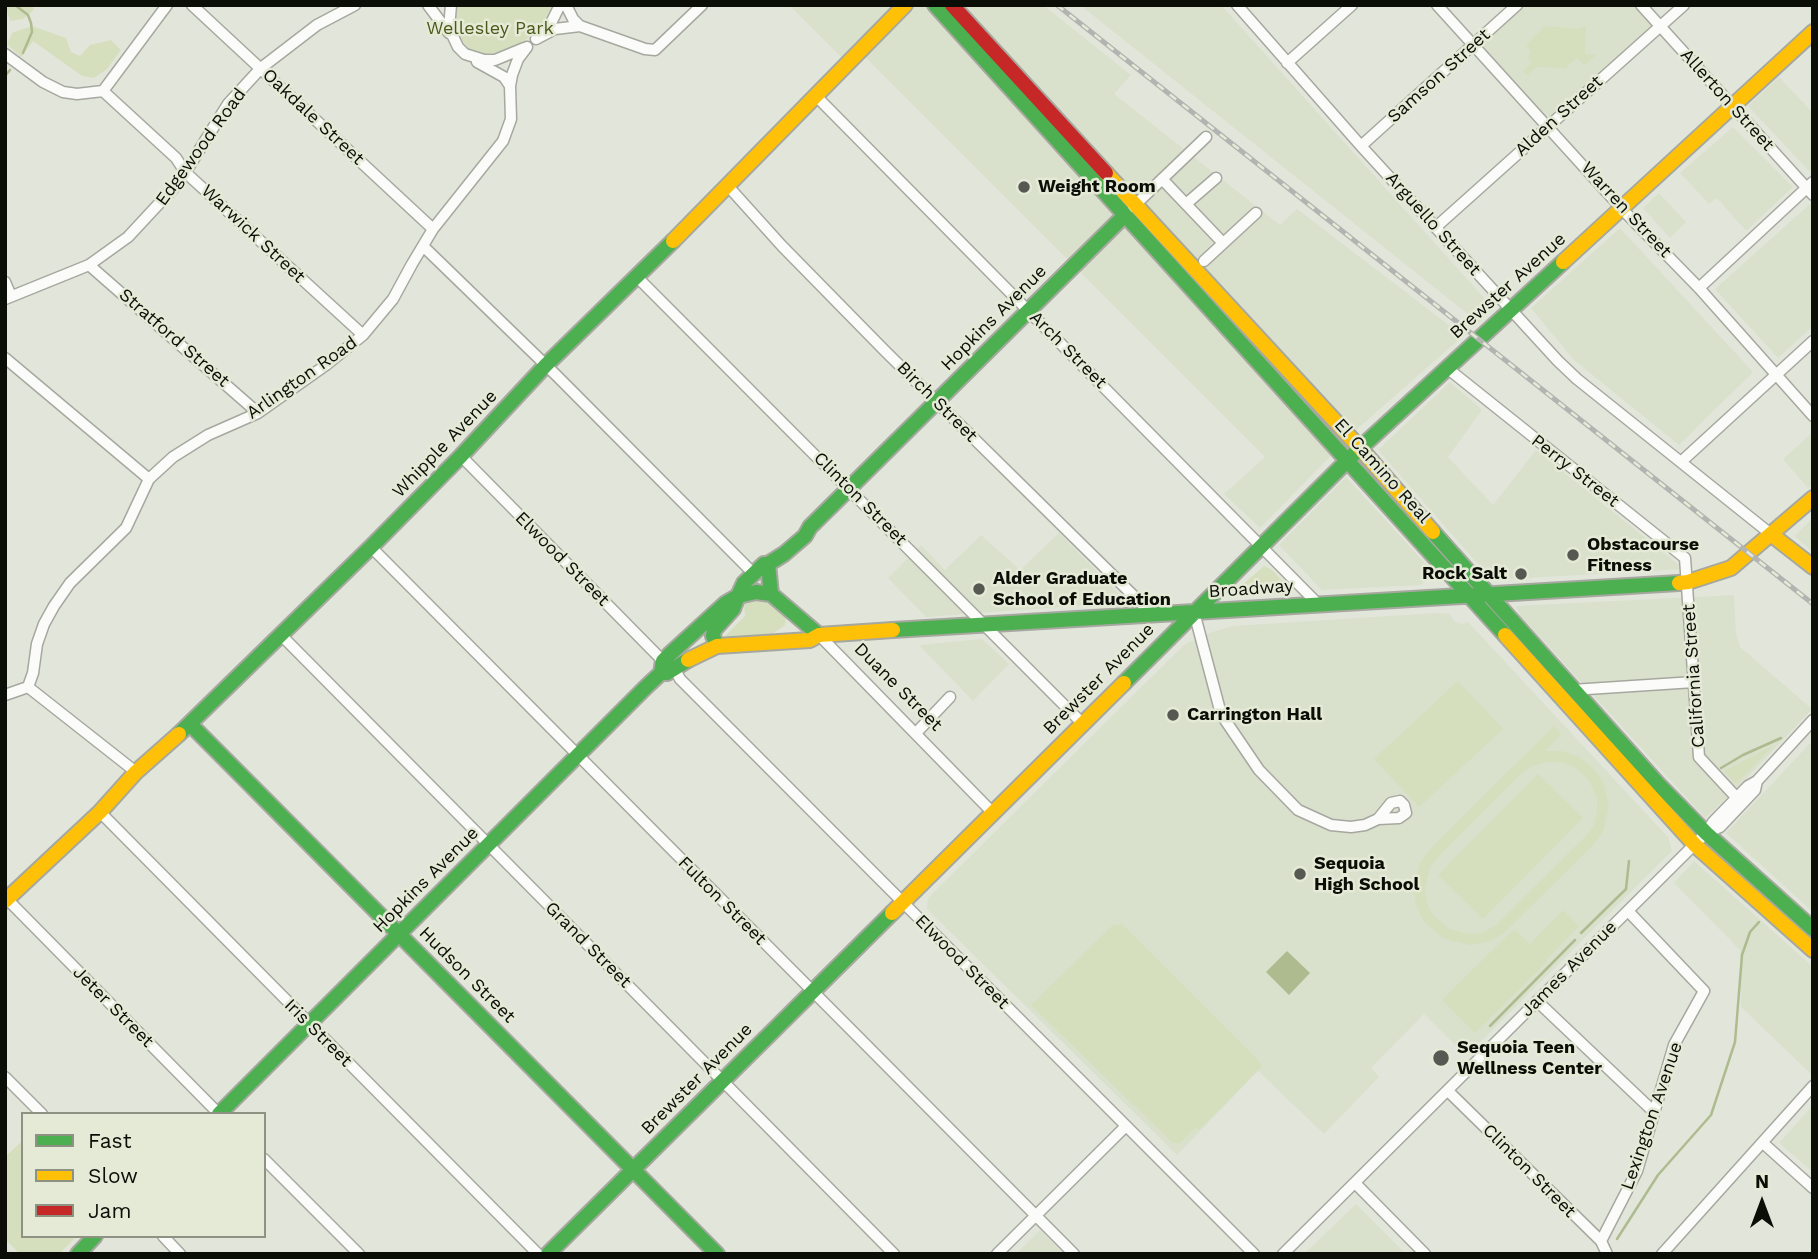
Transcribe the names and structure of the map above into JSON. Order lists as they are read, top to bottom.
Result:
{
  "streets": {
    "street": [
      "Samson Street",
      "Allerton Street",
      "Alden Street",
      "Oakdale Street",
      "Edgewood Road",
      "Warren Street",
      "Arguello Street",
      "Warwick Street",
      "Brewster Avenue",
      "Hopkins Avenue",
      "Stratford Street",
      "Arch Street",
      "Arlington Road",
      "Birch Street",
      "Whipple Avenue",
      "El Camino Real",
      "Perry Street",
      "Clinton Street",
      "Elwood Street",
      "Broadway",
      "California Street",
      "Duane Street",
      "Fulton Street",
      "Grand Street",
      "James Avenue",
      "Hudson Street",
      "Jeter Street",
      "Iris Street",
      "Lexington Avenue"
    ]
  },
  "crossings": [
    ["Samson Street", "Warren Street"],
    ["Samson Street", "Arguello Street"],
    ["Allerton Street", "Alden Street"],
    ["Allerton Street", "Brewster Avenue"],
    ["Alden Street", "Warren Street"],
    ["Alden Street", "Arguello Street"],
    ["Oakdale Street", "Edgewood Road"],
    ["Oakdale Street", "Arlington Road"],
    ["Edgewood Road", "Warwick Street"],
    ["Edgewood Road", "Stratford Street"],
    ["Warren Street", "Brewster Avenue"],
    ["Arguello Street", "Brewster Avenue"],
    ["Arguello Street", "Broadway"],
    ["Warwick Street", "Arlington Road"],
    ["Brewster Avenue", "Arch Street"],
    ["Brewster Avenue", "El Camino Real"],
    ["Brewster Avenue", "Perry Street"],
    ["Brewster Avenue", "Clinton Street"],
    ["Brewster Avenue", "Elwood Street"],
    ["Brewster Avenue", "Broadway"],
    ["Brewster Avenue", "Duane Street"],
    ["Brewster Avenue", "Fulton Street"],
    ["Brewster Avenue", "Grand Street"],
    ["Brewster Avenue", "Hudson Street"],
    ["Hopkins Avenue", "Arch Street"],
    ["Hopkins Avenue", "Birch Street"],
    ["Hopkins Avenue", "El Camino Real"],
    ["Hopkins Avenue", "Clinton Street"],
    ["Hopkins Avenue", "Elwood Street"],
    ["Hopkins Avenue", "Broadway"],
    ["Hopkins Avenue", "Fulton Street"],
    ["Hopkins Avenue", "Grand Street"],
    ["Hopkins Avenue", "Hudson Street"],
    ["Hopkins Avenue", "Iris Street"],
    ["Stratford Street", "Arlington Road"],
    ["Arch Street", "Whipple Avenue"],
    ["Arch Street", "Broadway"],
    ["Birch Street", "Whipple Avenue"],
    ["Birch Street", "Broadway"],
    ["Whipple Avenue", "Clinton Street"],
    ["Whipple Avenue", "Elwood Street"],
    ["Whipple Avenue", "Fulton Street"],
    ["Whipple Avenue", "Grand Street"],
    ["Whipple Avenue", "Hudson Street"],
    ["Whipple Avenue", "Jeter Street"],
    ["Whipple Avenue", "Iris Street"],
    ["El Camino Real", "Broadway"],
    ["El Camino Real", "James Avenue"],
    ["Perry Street", "Broadway"],
    ["Perry Street", "California Street"],
    ["Clinton Street", "Broadway"],
    ["Clinton Street", "James Avenue"],
    ["Clinton Street", "Lexington Avenue"],
    ["Elwood Street", "Broadway"],
    ["Broadway", "California Street"],
    ["Broadway", "Duane Street"],
    ["California Street", "James Avenue"],
    ["James Avenue", "Lexington Avenue"]
  ],
  "parks": ["Wellesley Park"],
  "places": [
    "Weight Room",
    "Obstacourse Fitness",
    "Rock Salt",
    "Alder Graduate School of Education",
    "Carrington Hall",
    "Sequoia High School",
    "Sequoia Teen Wellness Center"
  ],
  "legend": ["Fast", "Slow", "Jam"],
  "north": "top"
}
